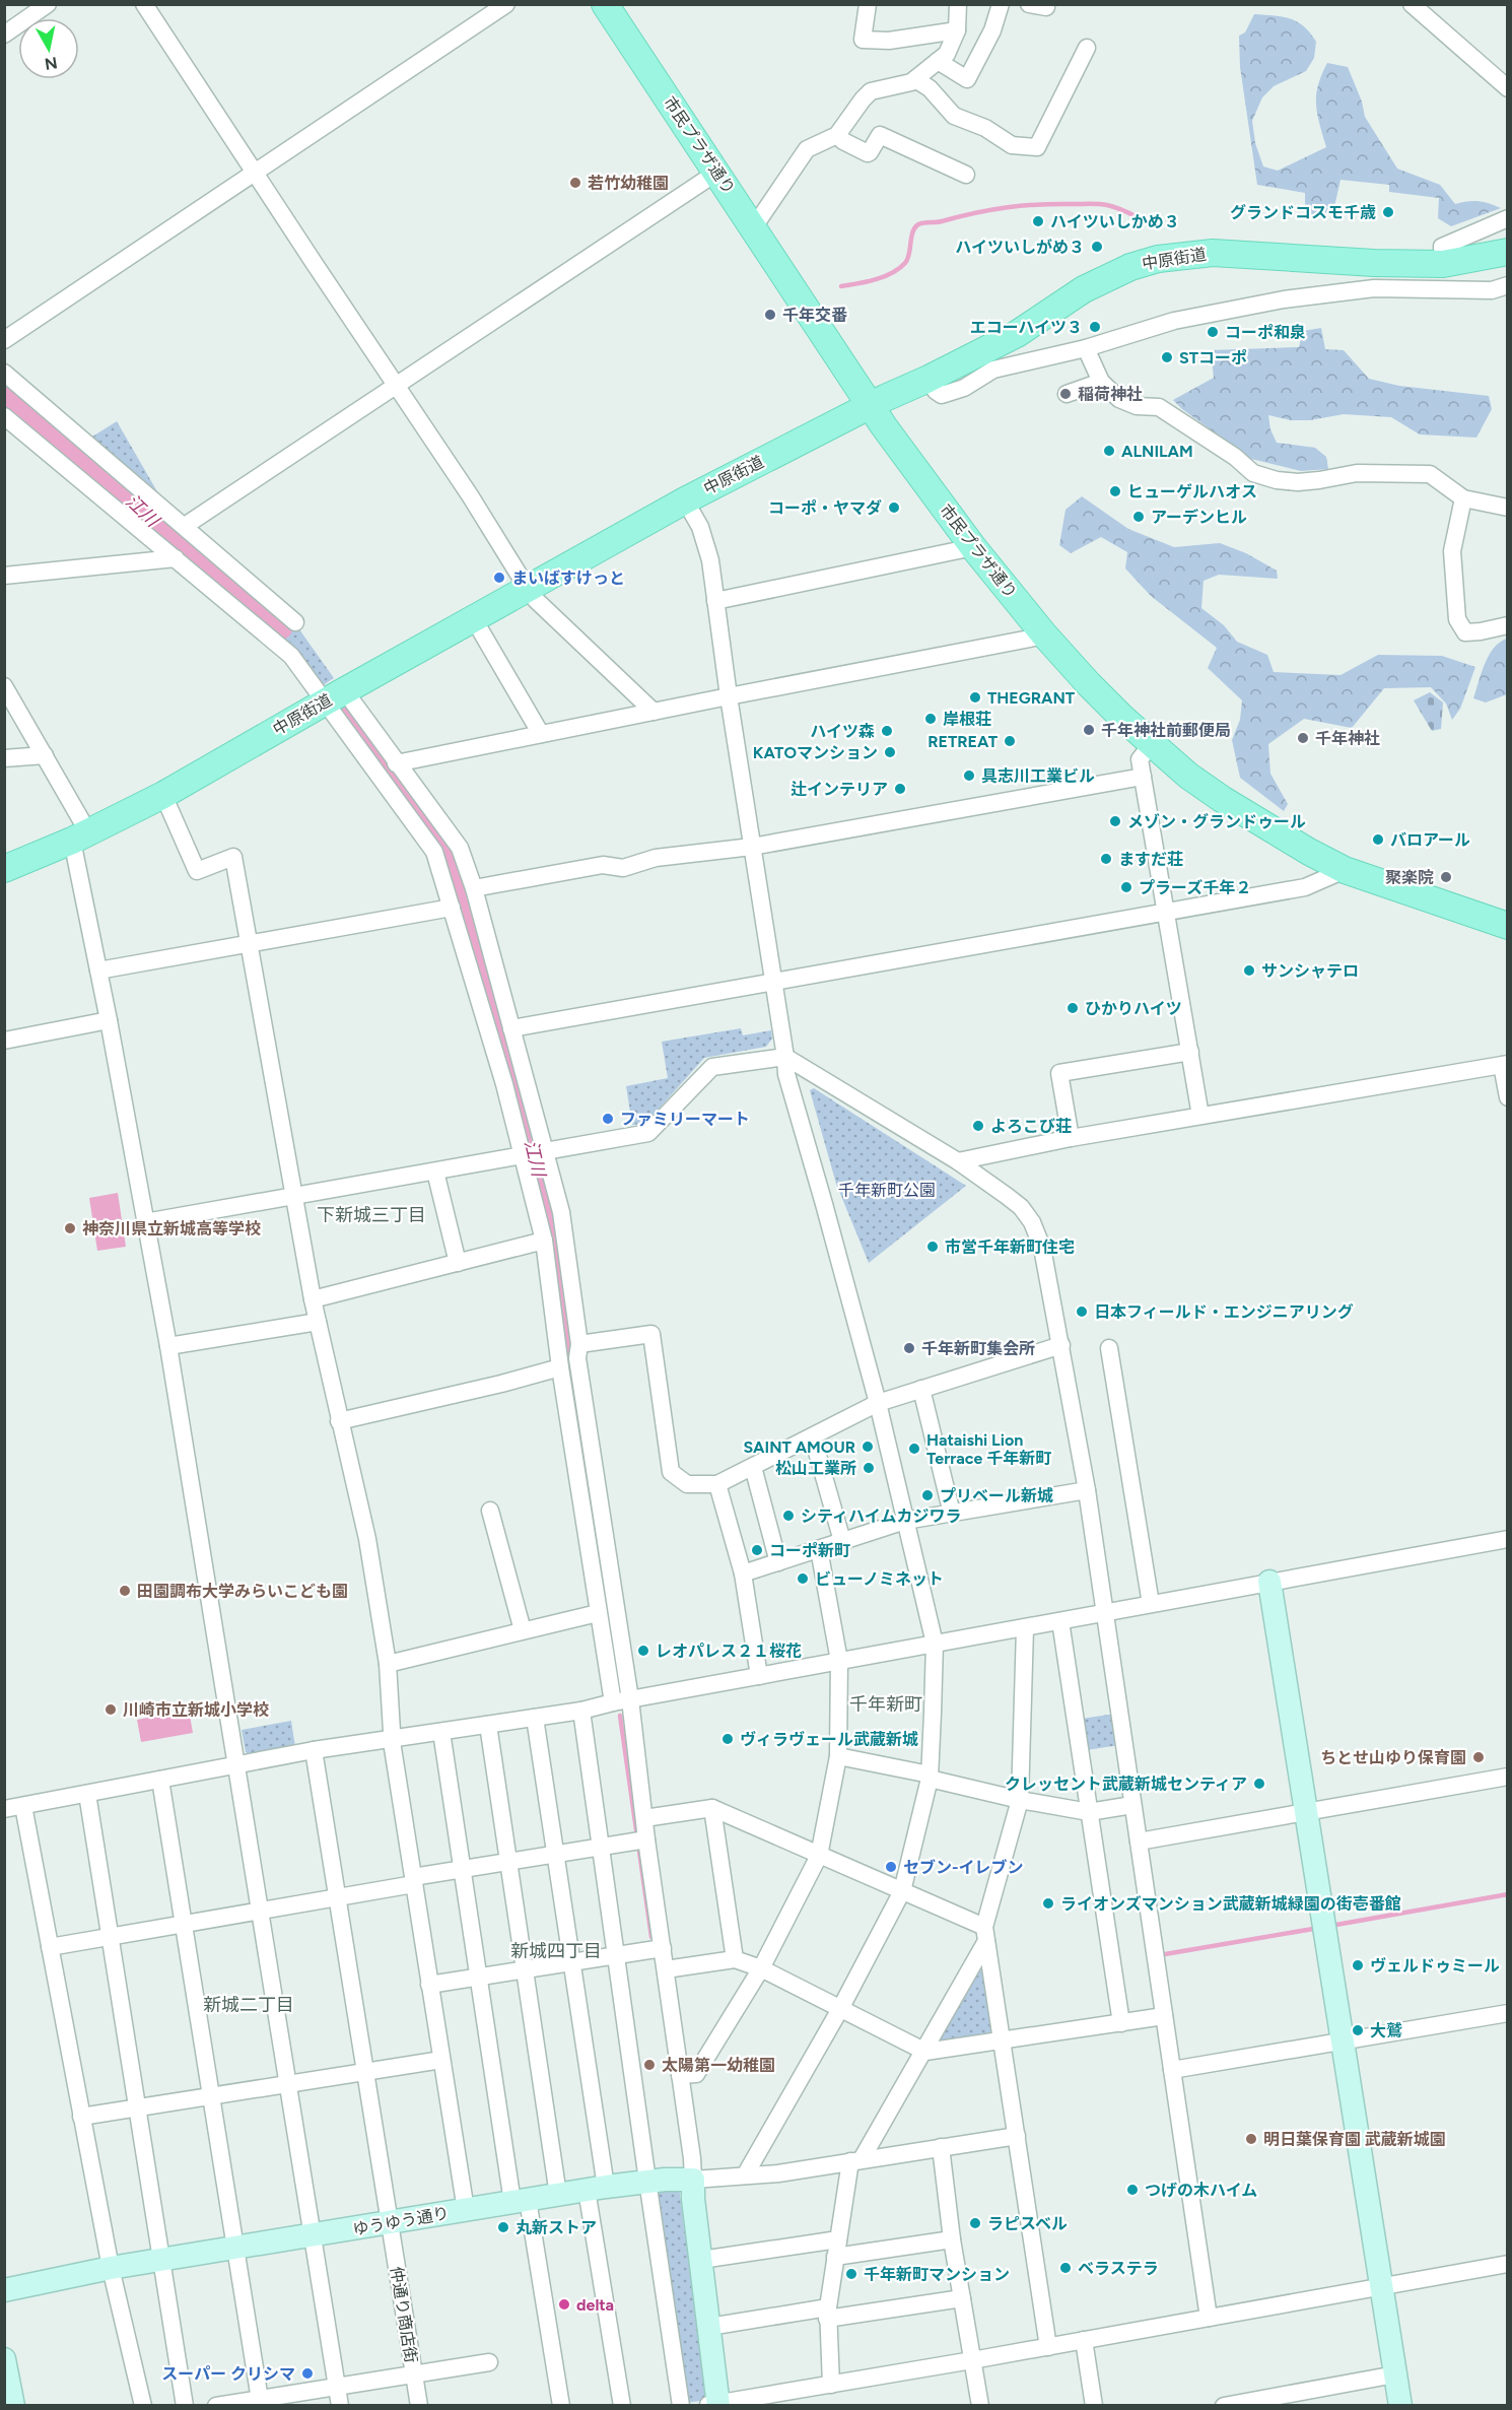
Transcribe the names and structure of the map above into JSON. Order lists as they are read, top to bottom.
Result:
{
  "streets": {
    "main road": ["市民プラザ通り", "中原街道"],
    "street": ["ゆうゆう通り", "仲通り商店街"]
  },
  "crossings": [
    ["市民プラザ通り", "中原街道"],
    ["ゆうゆう通り", "仲通り商店街"]
  ],
  "districts": [
    "下新城三丁目",
    "千年新町",
    "新城四丁目",
    "新城二丁目"
  ],
  "water": ["江川"],
  "parks": ["千年新町公園"],
  "places": [
    "若竹幼稚園",
    "グランドコスモ千歳",
    "ハイツいしかめ３",
    "ハイツいしがめ３",
    "千年交番",
    "エコーハイツ３",
    "コーポ和泉",
    "STコーポ",
    "稲荷神社",
    "ALNILAM",
    "ヒューゲルハオス",
    "コーポ・ヤマダ",
    "アーデンヒル",
    "まいばすけっと",
    "THEGRANT",
    "岸根荘",
    "千年神社前郵便局",
    "ハイツ森",
    "千年神社",
    "RETREAT",
    "KATOマンション",
    "具志川工業ビル",
    "辻インテリア",
    "メゾン・グランドゥール",
    "バロアール",
    "ますだ荘",
    "聚楽院",
    "プラーズ千年２",
    "サンシャテロ",
    "ひかりハイツ",
    "ファミリーマート",
    "よろこび荘",
    "神奈川県立新城高等学校",
    "市営千年新町住宅",
    "日本フィールド・エンジニアリング",
    "千年新町集会所",
    "SAINT AMOUR",
    "Hataishi Lion Terrace 千年新町",
    "松山工業所",
    "プリベール新城",
    "シティハイムカジワラ",
    "コーポ新町",
    "ビューノミネット",
    "田園調布大学みらいこども園",
    "レオパレス２１桜花",
    "川崎市立新城小学校",
    "ヴィラヴェール武蔵新城",
    "ちとせ山ゆり保育園",
    "クレッセント武蔵新城センティア",
    "セブン-イレブン",
    "ライオンズマンション武蔵新城緑園の街壱番館",
    "ヴェルドゥミール",
    "大鷲",
    "太陽第一幼稚園",
    "明日葉保育園 武蔵新城園",
    "つげの木ハイム",
    "ラピスベル",
    "丸新ストア",
    "ベラステラ",
    "千年新町マンション",
    "delta",
    "スーパー クリシマ"
  ],
  "north": "bottom"
}
